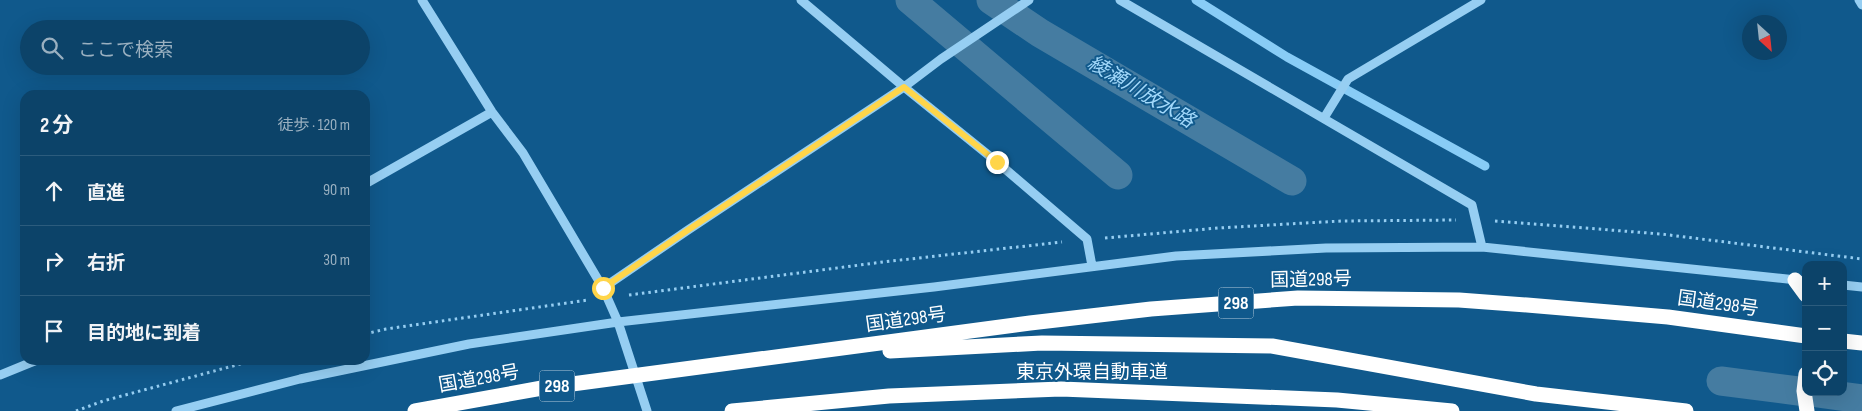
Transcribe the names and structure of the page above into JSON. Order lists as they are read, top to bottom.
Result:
{
  "streets": {
    "highway": ["国道298号", "298", "東京外環自動車道"]
  },
  "water": ["綾瀬川放水路"],
  "north": "bottom right",
  "page": {
    "search": "ここで検索",
    "heading": ["2 分", "徒歩 · 120 m"],
    "list": [
      ["直進", "90 m"],
      ["右折", "30 m"],
      "目的地に到着"
    ],
    "map_buttons": ["+", "−"]
  }
}
